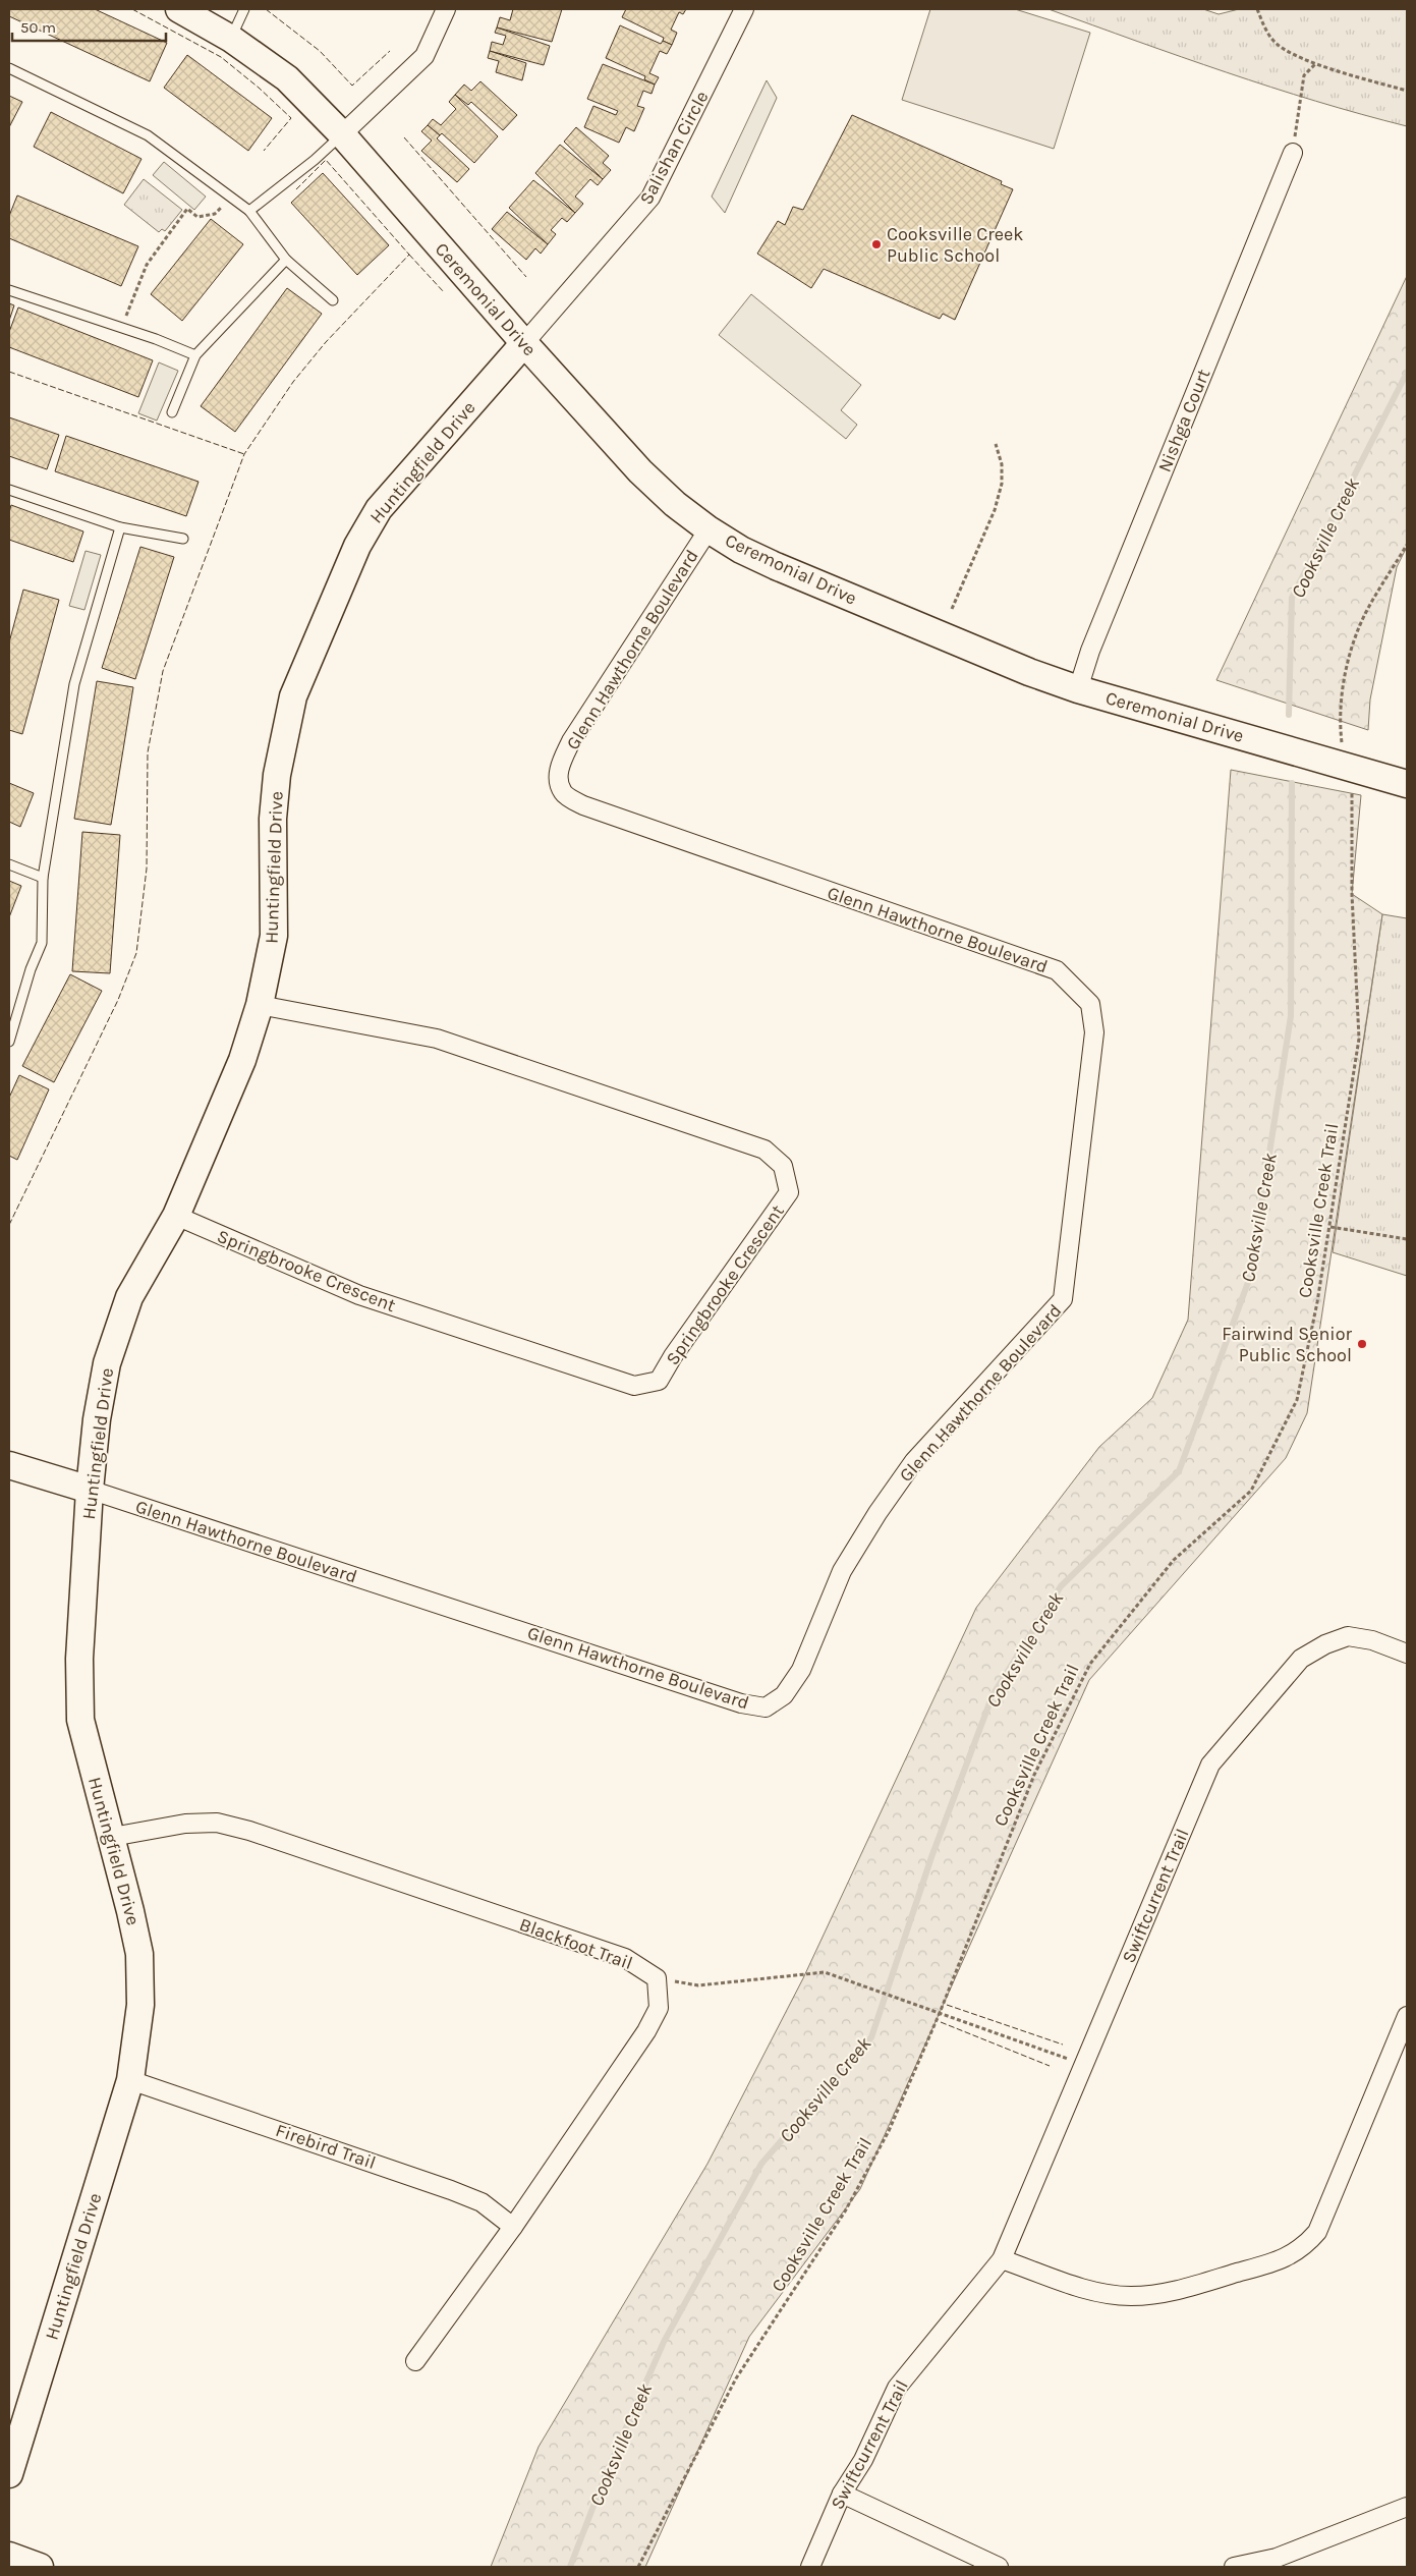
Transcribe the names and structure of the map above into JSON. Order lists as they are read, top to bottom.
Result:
{
  "streets": {
    "street": [
      "Salishan Circle",
      "Ceremonial Drive",
      "Nishga Court",
      "Huntingfield Drive",
      "Glenn Hawthorne Boulevard",
      "Springbrooke Crescent",
      "Swiftcurrent Trail",
      "Blackfoot Trail",
      "Firebird Trail"
    ],
    "path": ["Cooksville Creek Trail"]
  },
  "crossings": [
    ["Salishan Circle", "Ceremonial Drive"],
    ["Salishan Circle", "Huntingfield Drive"],
    ["Ceremonial Drive", "Nishga Court"],
    ["Ceremonial Drive", "Huntingfield Drive"],
    ["Ceremonial Drive", "Glenn Hawthorne Boulevard"],
    ["Ceremonial Drive", "Cooksville Creek Trail"],
    ["Huntingfield Drive", "Glenn Hawthorne Boulevard"],
    ["Huntingfield Drive", "Springbrooke Crescent"],
    ["Huntingfield Drive", "Blackfoot Trail"],
    ["Huntingfield Drive", "Firebird Trail"]
  ],
  "water": ["Cooksville Creek"],
  "places": ["Cooksville Creek Public School", "Fairwind Senior Public School"],
  "scale_bar": "50 m"
}
